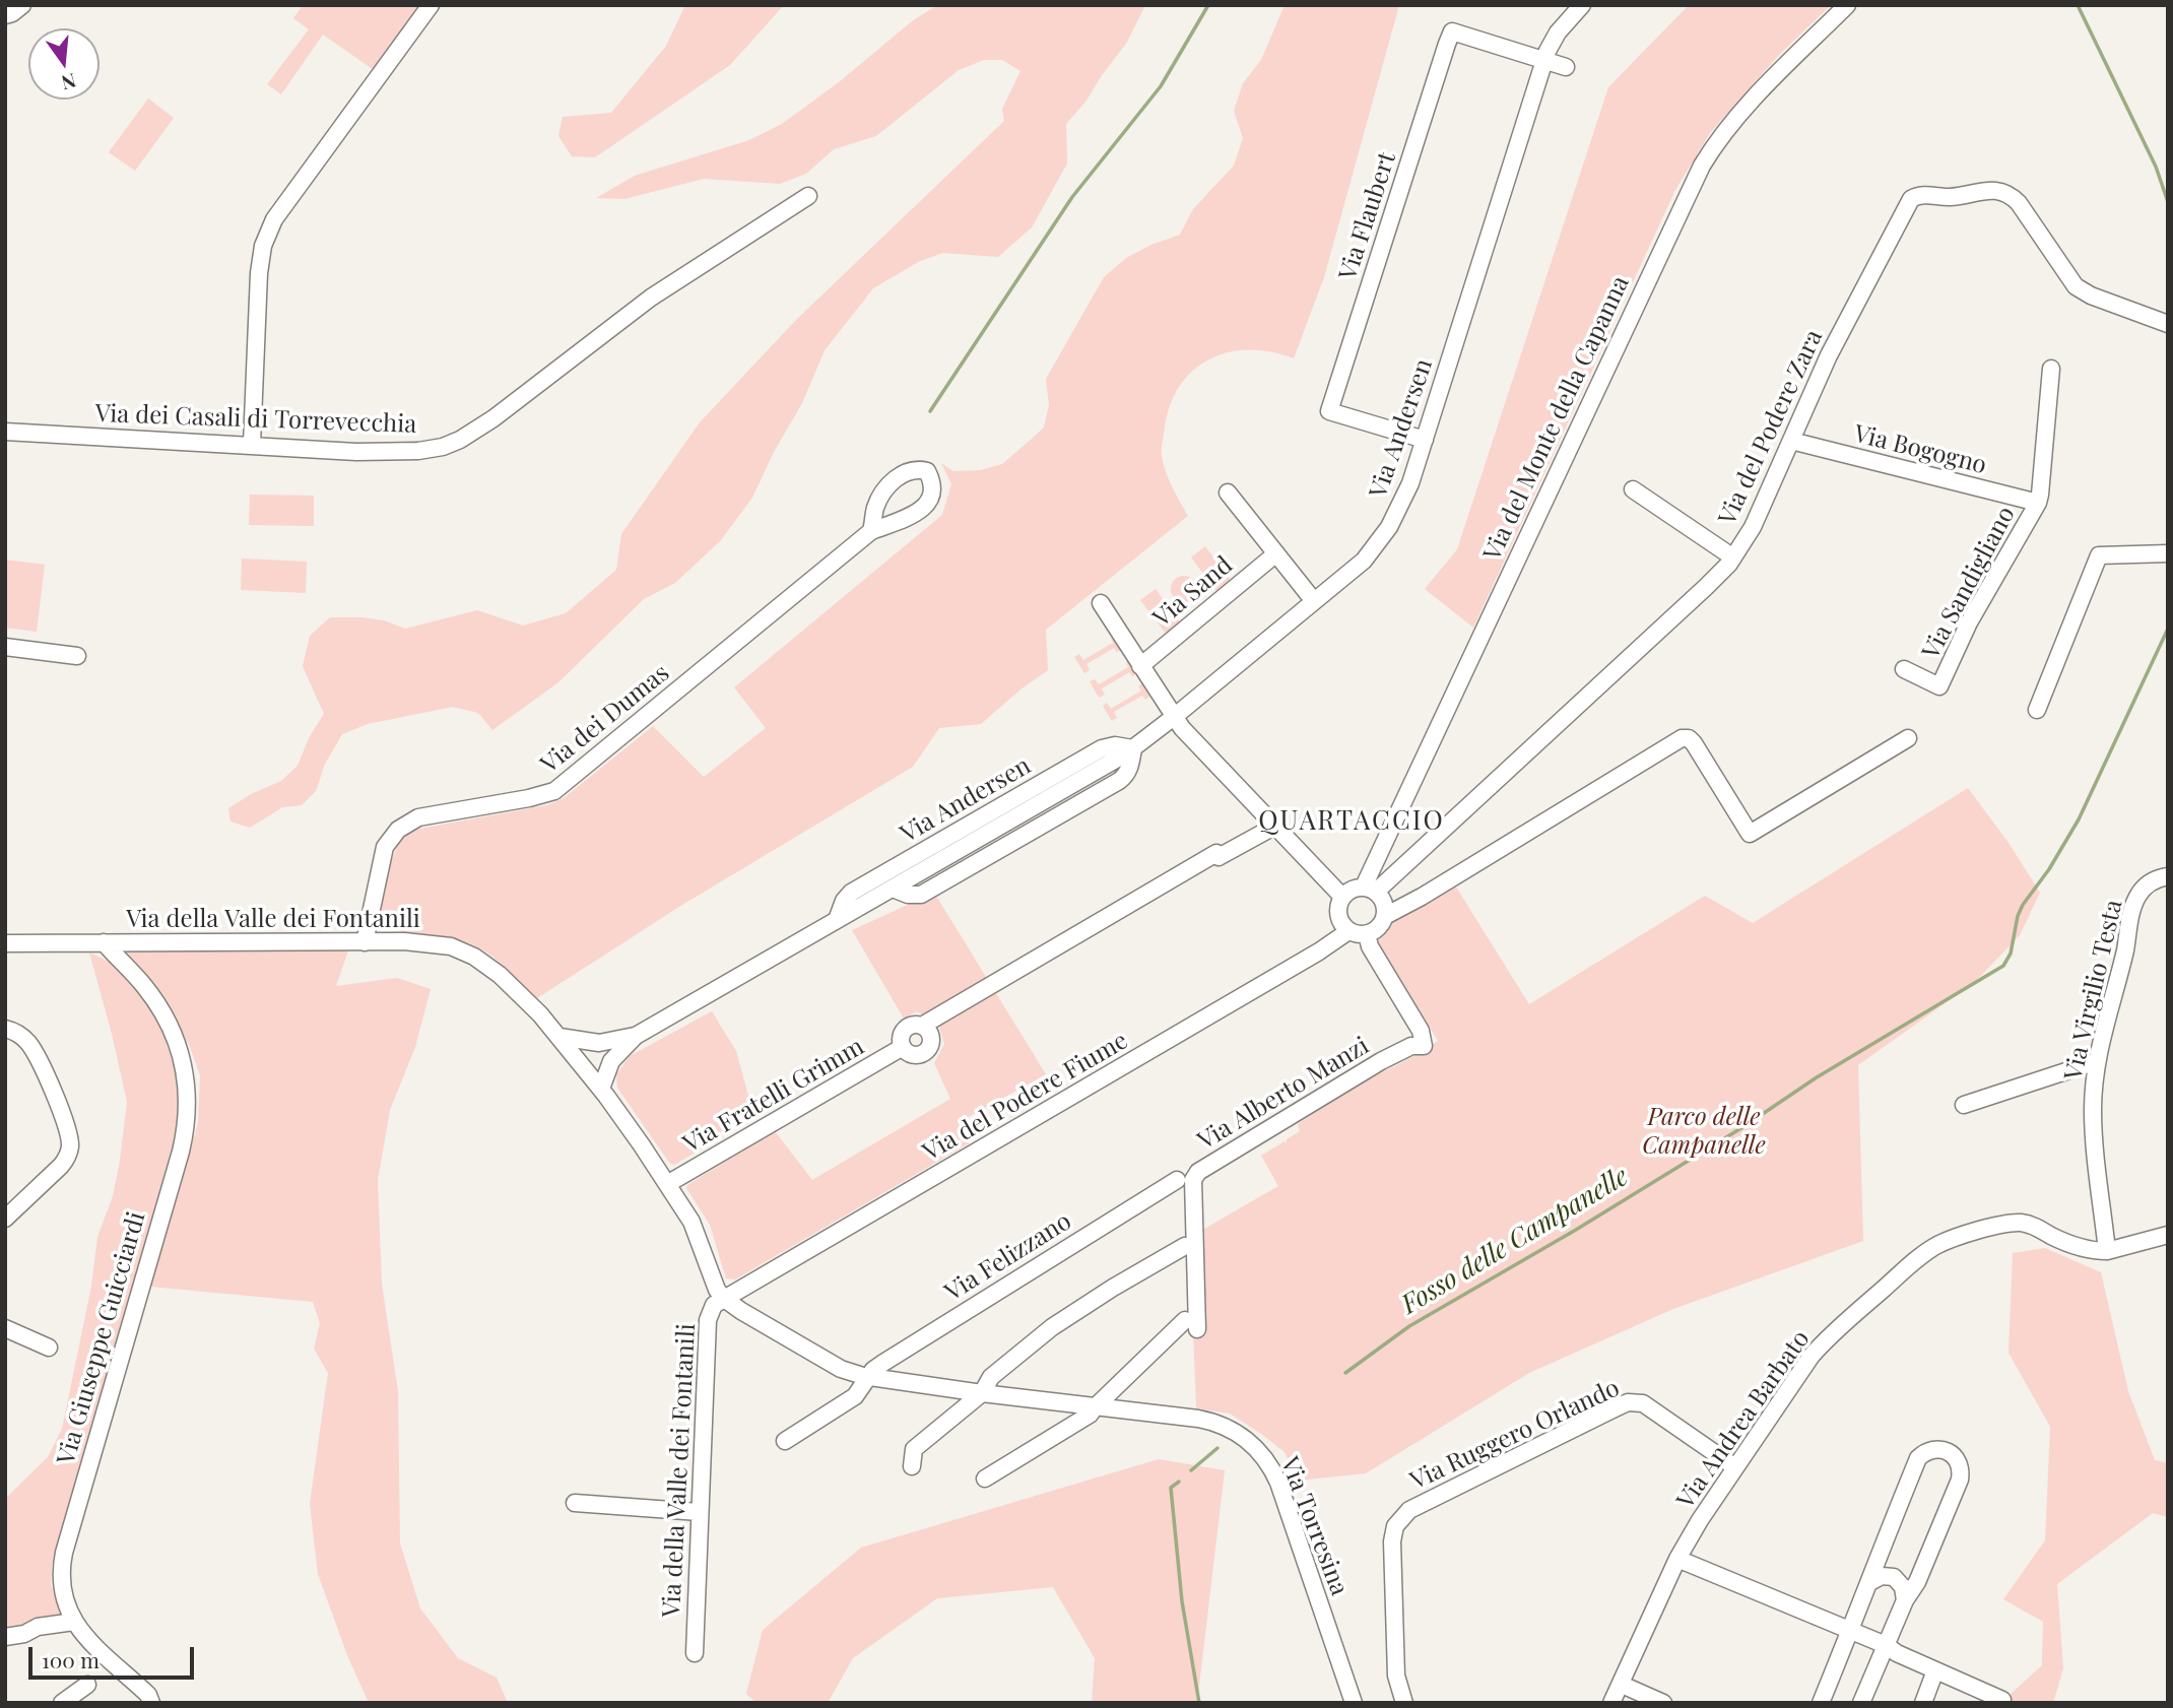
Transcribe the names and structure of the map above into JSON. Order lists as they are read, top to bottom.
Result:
{
  "streets": {
    "street": [
      "Via Flaubert",
      "Via del Monte della Capanna",
      "Via dei Casali di Torrevecchia",
      "Via del Podere Zara",
      "Via Andersen",
      "Via Bogogno",
      "Via Sandigliano",
      "Via Sand",
      "Via dei Dumas",
      "Via della Valle dei Fontanili",
      "Via Virgilio Testa",
      "Via Alberto Manzi",
      "Via Fratelli Grimm",
      "Via del Podere Fiume",
      "Via Felizzano",
      "Via Giuseppe Guicciardi",
      "Via Andrea Barbato",
      "Via Ruggero Orlando",
      "Via Torresina"
    ]
  },
  "crossings": [
    ["Via Flaubert", "Via Andersen"],
    ["Via del Monte della Capanna", "Via del Podere Zara"],
    ["Via del Monte della Capanna", "Via Alberto Manzi"],
    ["Via del Monte della Capanna", "Via del Podere Fiume"],
    ["Via del Podere Zara", "Via Bogogno"],
    ["Via del Podere Zara", "Via Alberto Manzi"],
    ["Via del Podere Zara", "Via del Podere Fiume"],
    ["Via Andersen", "Via della Valle dei Fontanili"],
    ["Via Bogogno", "Via Sandigliano"],
    ["Via dei Dumas", "Via della Valle dei Fontanili"],
    ["Via della Valle dei Fontanili", "Via Fratelli Grimm"],
    ["Via della Valle dei Fontanili", "Via del Podere Fiume"],
    ["Via della Valle dei Fontanili", "Via Giuseppe Guicciardi"],
    ["Via della Valle dei Fontanili", "Via Torresina"],
    ["Via Virgilio Testa", "Via Andrea Barbato"],
    ["Via Alberto Manzi", "Via del Podere Fiume"],
    ["Via Alberto Manzi", "Via Torresina"],
    ["Via del Podere Fiume", "Via Torresina"],
    ["Via Felizzano", "Via Torresina"],
    ["Via Andrea Barbato", "Via Ruggero Orlando"]
  ],
  "districts": ["QUARTACCIO"],
  "water": ["Fosso delle Campanelle"],
  "parks": ["Parco delle Campanelle"],
  "scale_bar": "100 m",
  "north": "bottom"
}
